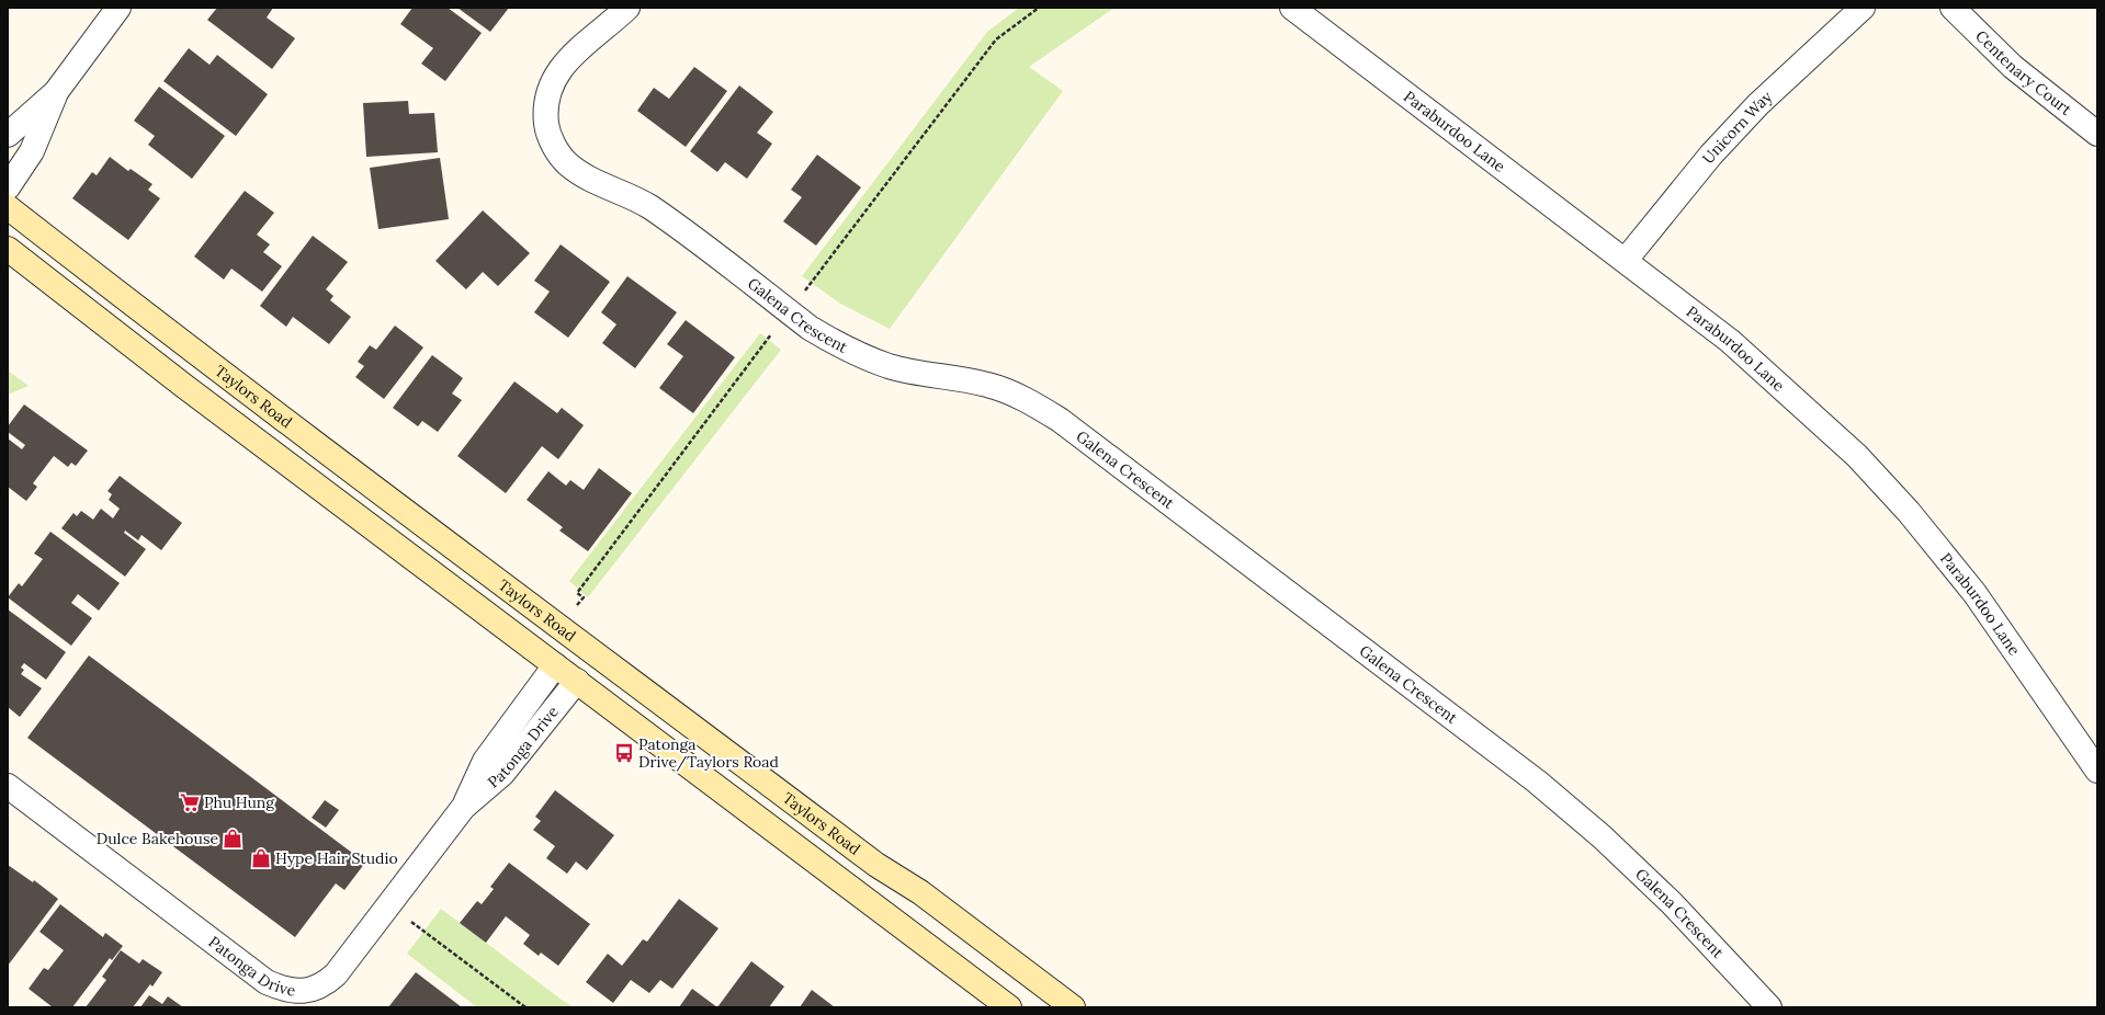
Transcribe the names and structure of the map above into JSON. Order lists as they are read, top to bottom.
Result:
{
  "streets": {
    "main road": ["Taylors Road"],
    "street": [
      "Centenary Court",
      "Unicorn Way",
      "Paraburdoo Lane",
      "Galena Crescent",
      "Patonga Drive"
    ]
  },
  "crossings": [
    ["Unicorn Way", "Paraburdoo Lane"]
  ],
  "places": {
    "bus stop": ["Patonga Drive/Taylors Road"],
    "supermarket": ["Phu Hung"],
    "shop": ["Dulce Bakehouse", "Hype Hair Studio"]
  }
}
